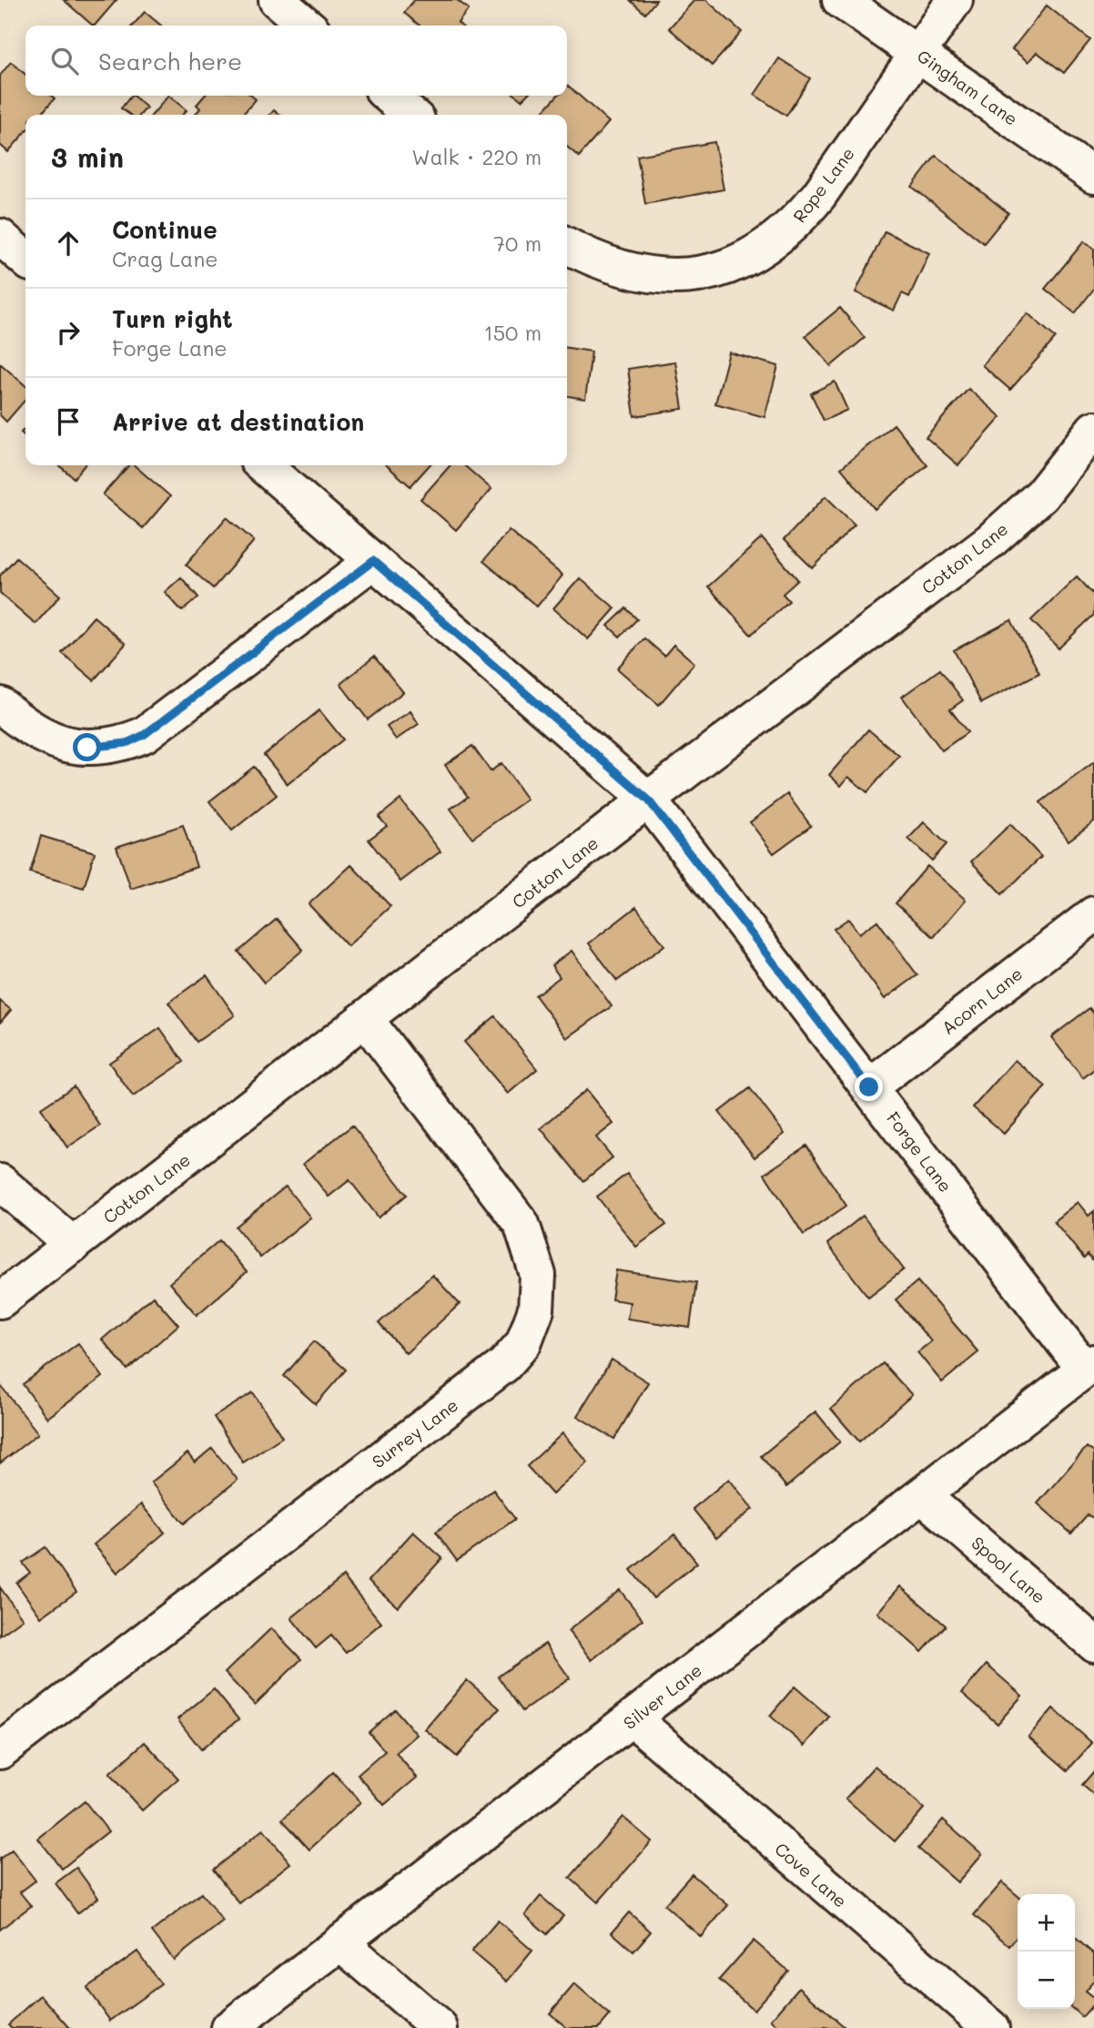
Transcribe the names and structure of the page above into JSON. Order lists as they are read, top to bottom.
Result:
{
  "streets": {
    "street": [
      "Gingham Lane",
      "Rope Lane",
      "Cotton Lane",
      "Acorn Lane",
      "Forge Lane",
      "Surrey Lane",
      "Spool Lane",
      "Silver Lane",
      "Cove Lane"
    ]
  },
  "crossings": [
    ["Gingham Lane", "Rope Lane"],
    ["Cotton Lane", "Forge Lane"],
    ["Cotton Lane", "Surrey Lane"],
    ["Acorn Lane", "Forge Lane"],
    ["Forge Lane", "Silver Lane"],
    ["Spool Lane", "Silver Lane"],
    ["Silver Lane", "Cove Lane"]
  ],
  "page": {
    "search": "Search here",
    "heading": ["3 min", "Walk · 220 m"],
    "list": [
      ["Continue", "Crag Lane", "70 m"],
      ["Turn right", "Forge Lane", "150 m"],
      "Arrive at destination"
    ],
    "map_buttons": ["+", "−"]
  }
}
